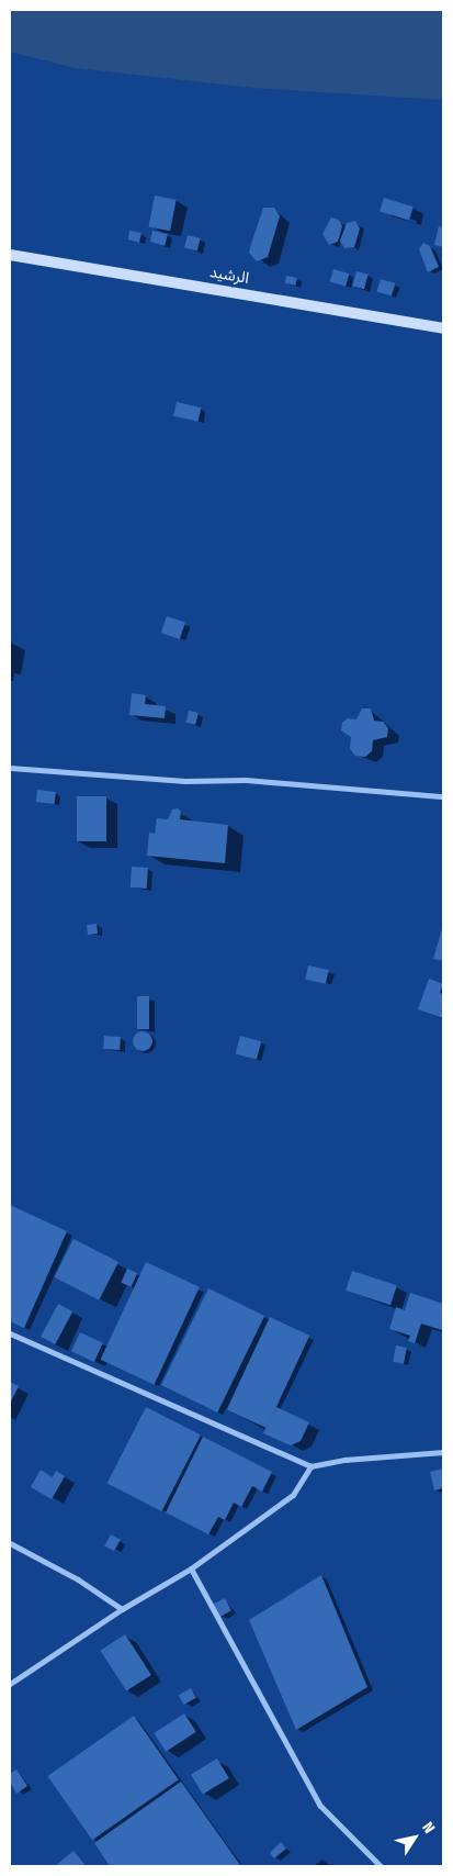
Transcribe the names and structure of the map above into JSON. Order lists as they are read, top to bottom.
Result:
{
  "streets": {
    "main road": ["الرشيد"]
  },
  "north": "top right"
}
